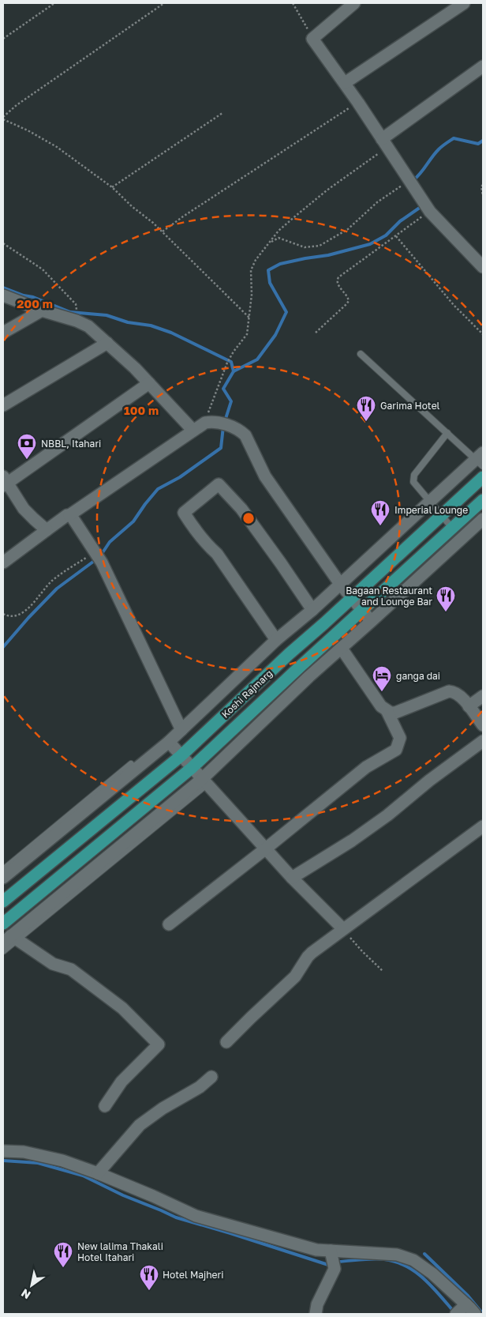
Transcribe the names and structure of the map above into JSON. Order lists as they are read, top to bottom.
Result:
{
  "streets": {
    "main road": ["Koshi Rajmarg"]
  },
  "places": {
    "restaurant": [
      "Garima Hotel",
      "Imperial Lounge",
      "Bagaan Restaurant and Lounge Bar",
      "New lalima Thakali Hotel Itahari",
      "Hotel Majheri"
    ],
    "bank": ["NBBL, Itahari"],
    "hotel": ["ganga dai"]
  },
  "north": "bottom left",
  "rings": ["200 m", "100 m"]
}
